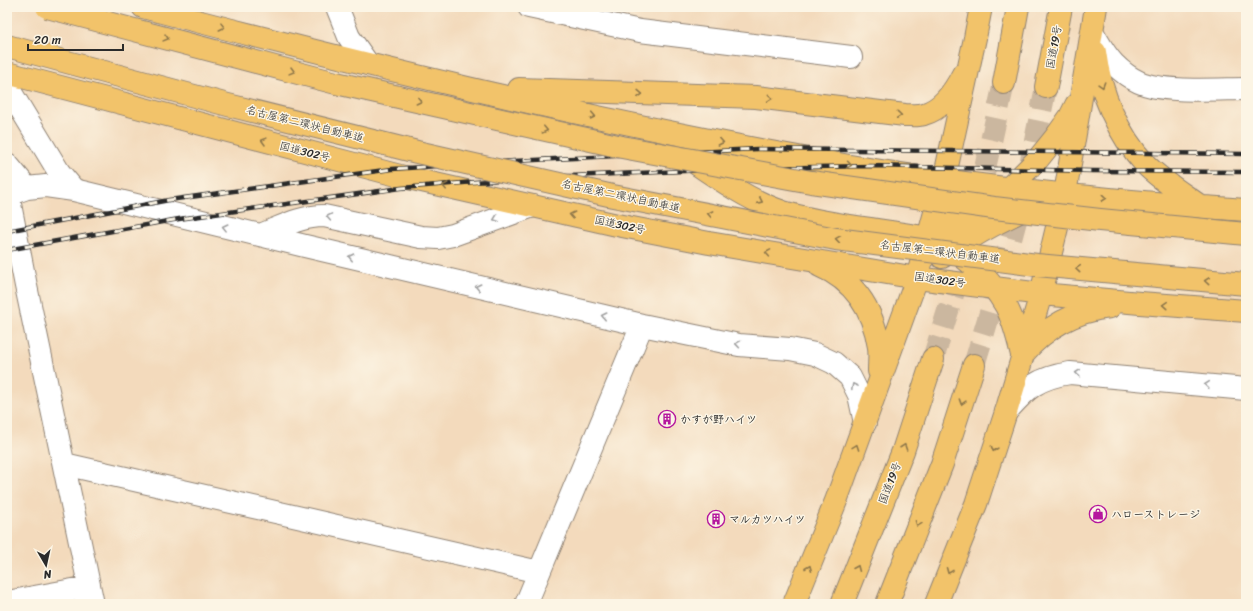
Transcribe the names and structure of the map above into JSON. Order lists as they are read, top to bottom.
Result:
{
  "streets": {
    "highway": ["国道19号", "名古屋第二環状自動車道", "国道302号"]
  },
  "places": {
    "building": ["かすが野ハイツ", "マルカツハイツ"],
    "shop": ["ハローストレージ"]
  },
  "scale_bar": "20 m",
  "north": "bottom"
}
